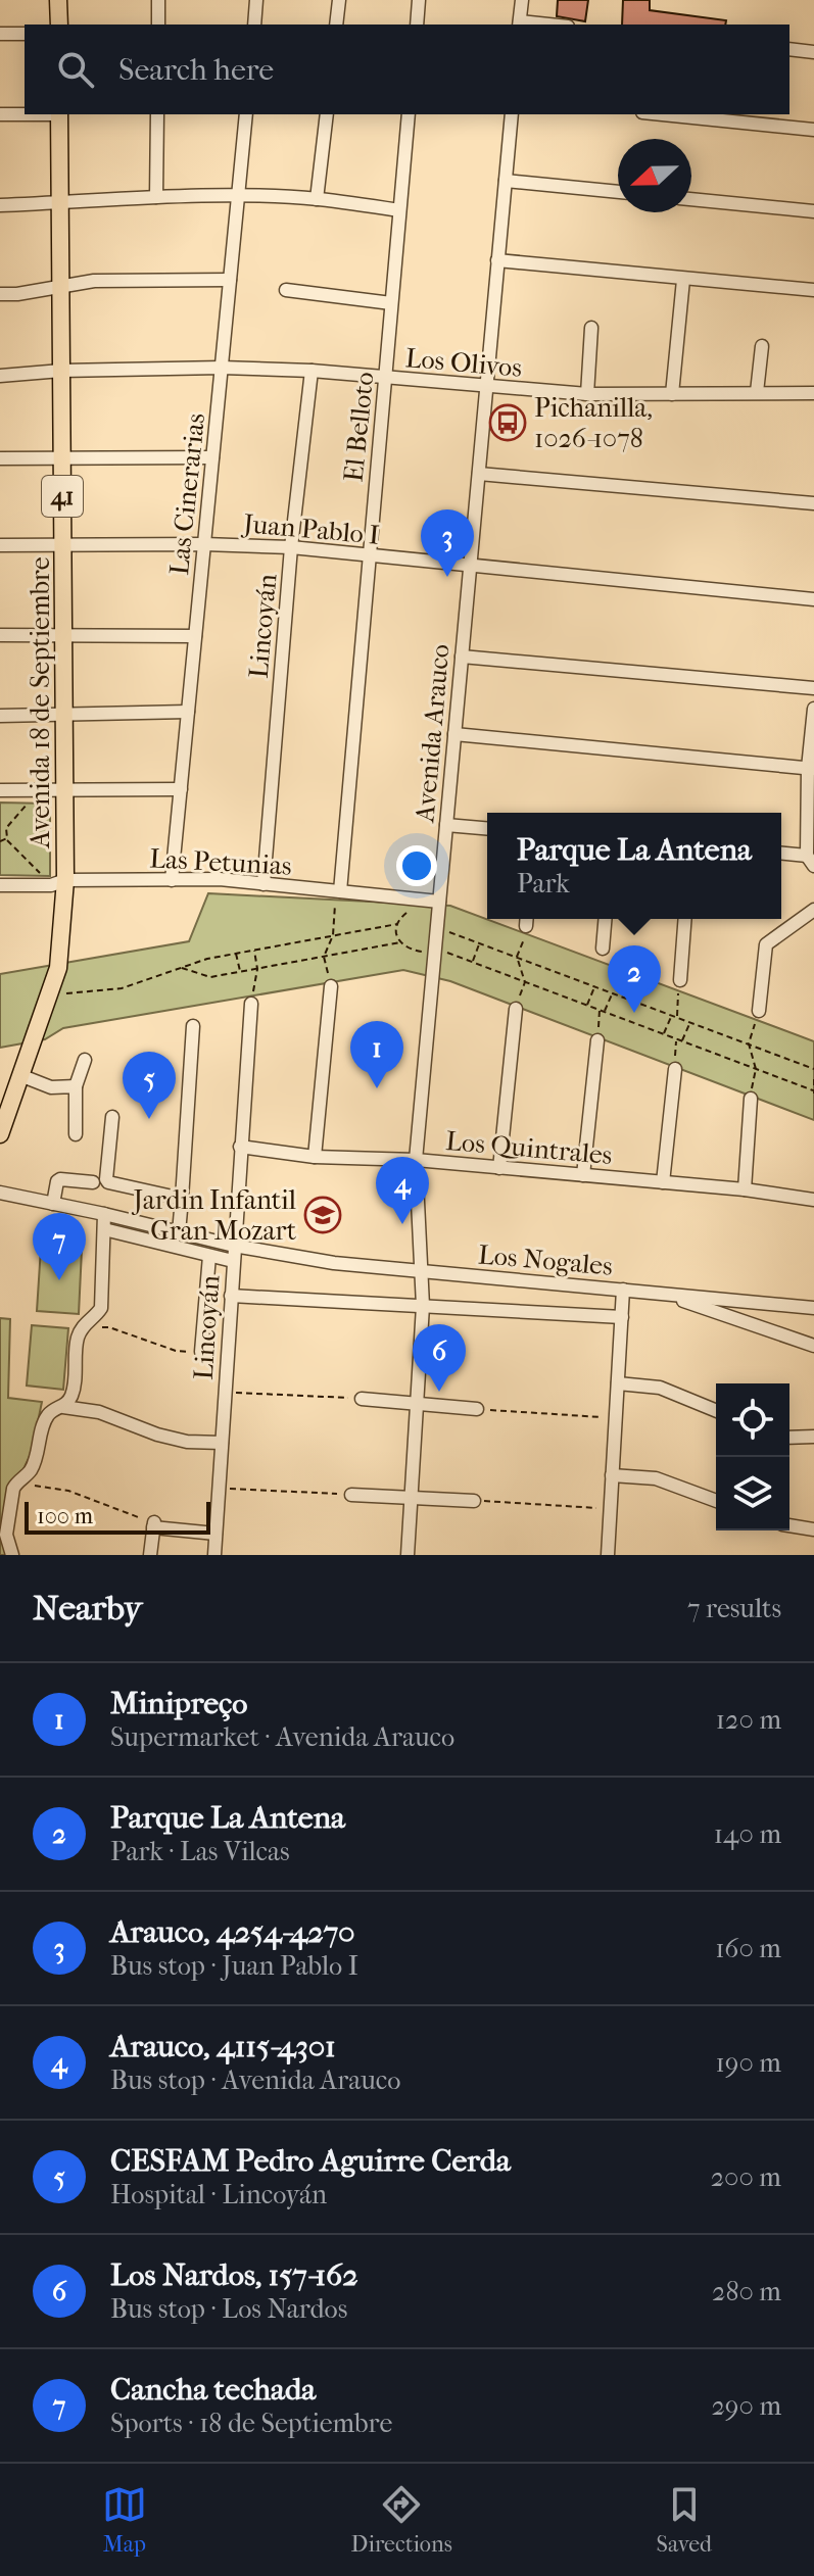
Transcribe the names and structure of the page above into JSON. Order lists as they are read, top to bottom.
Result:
{
  "streets": {
    "main road": ["41", "Avenida 18 de Septiembre"],
    "street": [
      "Los Olivos",
      "El Belloto",
      "Las Cinerarias",
      "Juan Pablo I",
      "Lincoyán",
      "Avenida Arauco",
      "Las Petunias",
      "Los Quintrales",
      "Los Nogales"
    ]
  },
  "crossings": [
    ["Los Olivos", "El Belloto"],
    ["Los Olivos", "Las Cinerarias"],
    ["Los Olivos", "Lincoyán"],
    ["Los Olivos", "Avenida 18 de Septiembre"],
    ["Los Olivos", "Avenida Arauco"],
    ["El Belloto", "Juan Pablo I"],
    ["El Belloto", "Las Petunias"],
    ["Las Cinerarias", "Juan Pablo I"],
    ["Las Cinerarias", "Las Petunias"],
    ["Juan Pablo I", "Lincoyán"],
    ["Juan Pablo I", "Avenida 18 de Septiembre"],
    ["Juan Pablo I", "Avenida Arauco"],
    ["Lincoyán", "Las Petunias"],
    ["Lincoyán", "Los Quintrales"],
    ["Lincoyán", "Los Nogales"],
    ["Avenida 18 de Septiembre", "Las Petunias"],
    ["Avenida Arauco", "Las Petunias"],
    ["Avenida Arauco", "Los Quintrales"],
    ["Avenida Arauco", "Los Nogales"]
  ],
  "places": {
    "bus stop": ["Pichanilla, 1026-1078"],
    "school or university": ["Jardin Infantil Gran Mozart"]
  },
  "scale_bar": "100 m",
  "north": "left",
  "page": {
    "search": "Search here",
    "pins": [
      "3",
      "2",
      "1",
      "5",
      "4",
      "7",
      "6"
    ],
    "popup": ["Parque La Antena", "Park"],
    "scale": "100 m",
    "heading": ["Nearby", "7 results"],
    "list": [
      {
        "mark": "1",
        "name": "Minipreço",
        "note": "Supermarket · Avenida Arauco",
        "value": "120 m"
      },
      {
        "mark": "2",
        "name": "Parque La Antena",
        "note": "Park · Las Vilcas",
        "value": "140 m"
      },
      {
        "mark": "3",
        "name": "Arauco, 4254-4270",
        "note": "Bus stop · Juan Pablo I",
        "value": "160 m"
      },
      {
        "mark": "4",
        "name": "Arauco, 4115-4301",
        "note": "Bus stop · Avenida Arauco",
        "value": "190 m"
      },
      {
        "mark": "5",
        "name": "CESFAM Pedro Aguirre Cerda",
        "note": "Hospital · Lincoyán",
        "value": "200 m"
      },
      {
        "mark": "6",
        "name": "Los Nardos, 157-162",
        "note": "Bus stop · Los Nardos",
        "value": "280 m"
      },
      {
        "mark": "7",
        "name": "Cancha techada",
        "note": "Sports · 18 de Septiembre",
        "value": "290 m"
      }
    ],
    "nav": ["Map", "Directions", "Saved"]
  }
}
